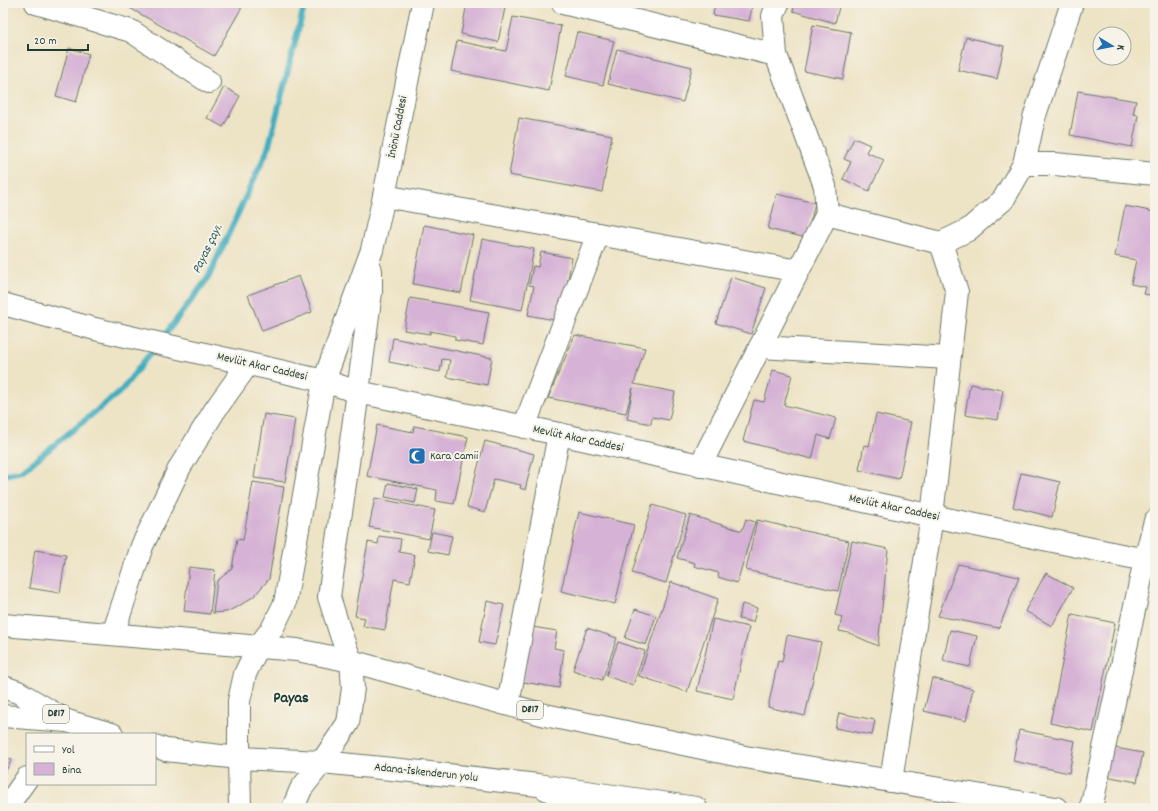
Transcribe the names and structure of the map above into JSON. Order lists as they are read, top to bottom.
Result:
{
  "streets": {
    "main road": [
      "İnönü Caddesi",
      "Mevlüt Akar Caddesi",
      "D817",
      "Adana-İskenderun yolu"
    ]
  },
  "crossings": [
    ["D817", "Adana-İskenderun yolu"]
  ],
  "districts": ["Payas"],
  "water": ["Payas çayı."],
  "places": {
    "mosque": ["Kara Camii"]
  },
  "legend": ["Yol", "Bina"],
  "scale_bar": "20 m",
  "north": "right"
}
